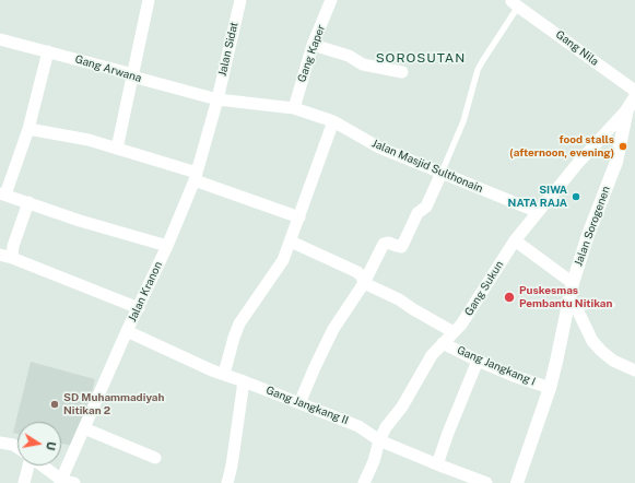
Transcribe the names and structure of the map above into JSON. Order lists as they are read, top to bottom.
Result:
{
  "streets": {
    "main road": ["Jalan Sorogenen"],
    "street": [
      "Gang Nila",
      "Jalan Sidat",
      "Gang Kaper",
      "Gang Arwana",
      "Jalan Masjid Sulthonain",
      "Gang Sukun",
      "Jalan Kranon",
      "Gang Jangkang I",
      "Gang Jangkang II"
    ]
  },
  "crossings": [
    ["Jalan Sidat", "Gang Arwana"],
    ["Jalan Sidat", "Jalan Masjid Sulthonain"],
    ["Jalan Sidat", "Jalan Kranon"],
    ["Gang Kaper", "Jalan Masjid Sulthonain"],
    ["Gang Arwana", "Jalan Masjid Sulthonain"],
    ["Gang Arwana", "Jalan Kranon"],
    ["Jalan Masjid Sulthonain", "Gang Sukun"],
    ["Jalan Masjid Sulthonain", "Jalan Kranon"],
    ["Jalan Sorogenen", "Gang Sukun"],
    ["Jalan Sorogenen", "Gang Jangkang I"],
    ["Gang Sukun", "Gang Jangkang I"],
    ["Gang Sukun", "Gang Jangkang II"],
    ["Jalan Kranon", "Gang Jangkang II"]
  ],
  "districts": ["SOROSUTAN"],
  "places": [
    "food stalls (afternoon, evening)",
    "SIWA NATA RAJA",
    "Puskesmas Pembantu Nitikan",
    "SD Muhammadiyah Nitikan 2"
  ],
  "north": "right"
}
